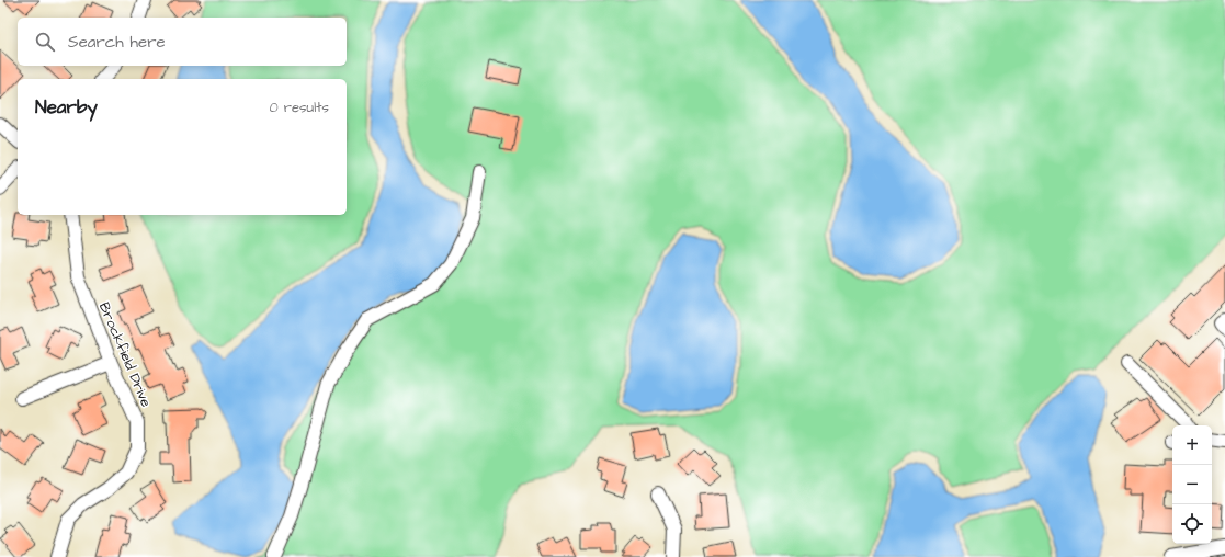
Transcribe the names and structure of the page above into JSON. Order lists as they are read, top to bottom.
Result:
{
  "streets": {
    "street": ["Brockfield Drive"]
  },
  "page": {
    "search": "Search here",
    "heading": ["Nearby", "0 results"],
    "map_buttons": ["+", "−"]
  }
}
